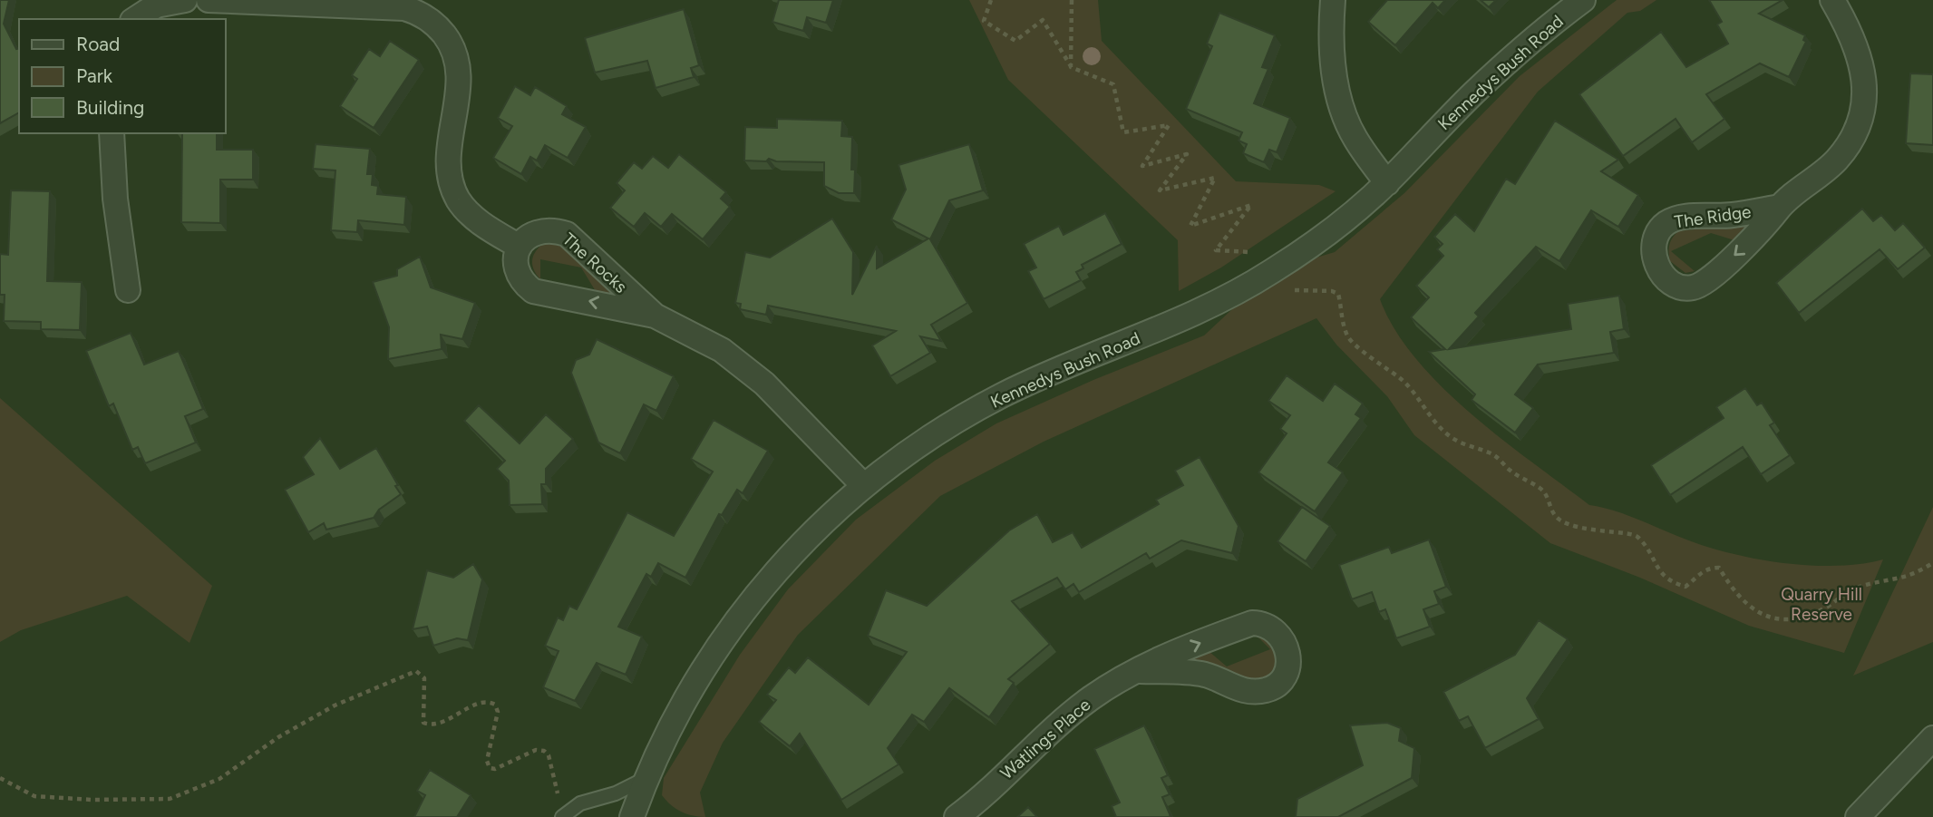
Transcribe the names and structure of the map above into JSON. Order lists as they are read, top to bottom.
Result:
{
  "streets": {
    "street": [
      "Kennedys Bush Road",
      "The Ridge",
      "The Rocks",
      "Watlings Place"
    ]
  },
  "crossings": [
    ["Kennedys Bush Road", "The Rocks"]
  ],
  "parks": ["Quarry Hill Reserve"],
  "legend": ["Road", "Park", "Building"]
}
